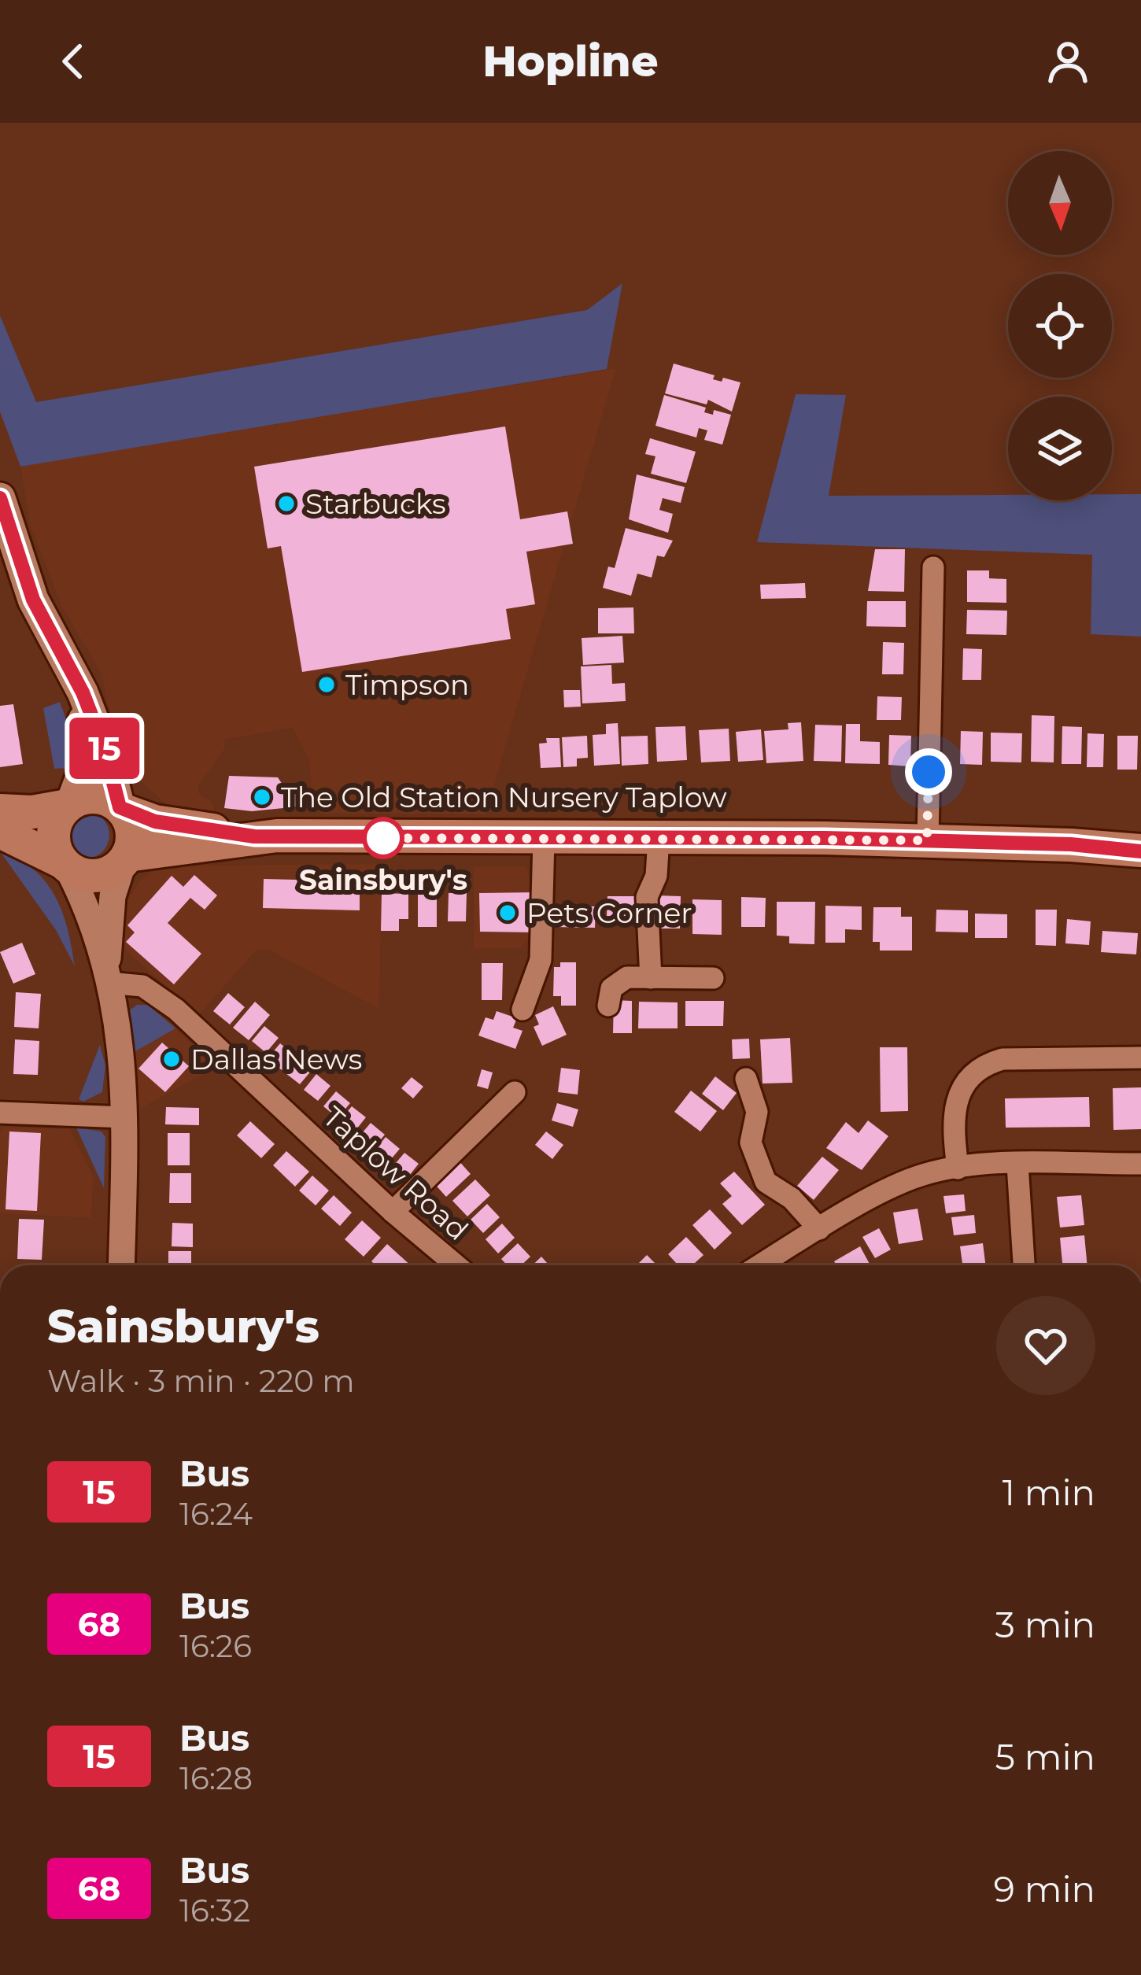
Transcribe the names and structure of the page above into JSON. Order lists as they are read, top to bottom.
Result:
{
  "streets": {
    "street": ["Taplow Road"]
  },
  "places": [
    "Starbucks",
    "Timpson",
    "The Old Station Nursery Taplow",
    "Sainsbury's",
    "Pets Corner",
    "Dallas News"
  ],
  "lines": ["bus line 15"],
  "north": "bottom",
  "page": {
    "header": "Hopline",
    "on_map": "15",
    "heading": ["Sainsbury's", "Walk · 3 min · 220 m"],
    "list": [
      {
        "mark": "15",
        "name": "Bus",
        "note": "16:24",
        "value": "1 min"
      },
      {
        "mark": "68",
        "name": "Bus",
        "note": "16:26",
        "value": "3 min"
      },
      {
        "mark": "15",
        "name": "Bus",
        "note": "16:28",
        "value": "5 min"
      },
      {
        "mark": "68",
        "name": "Bus",
        "note": "16:32",
        "value": "9 min"
      }
    ]
  }
}
